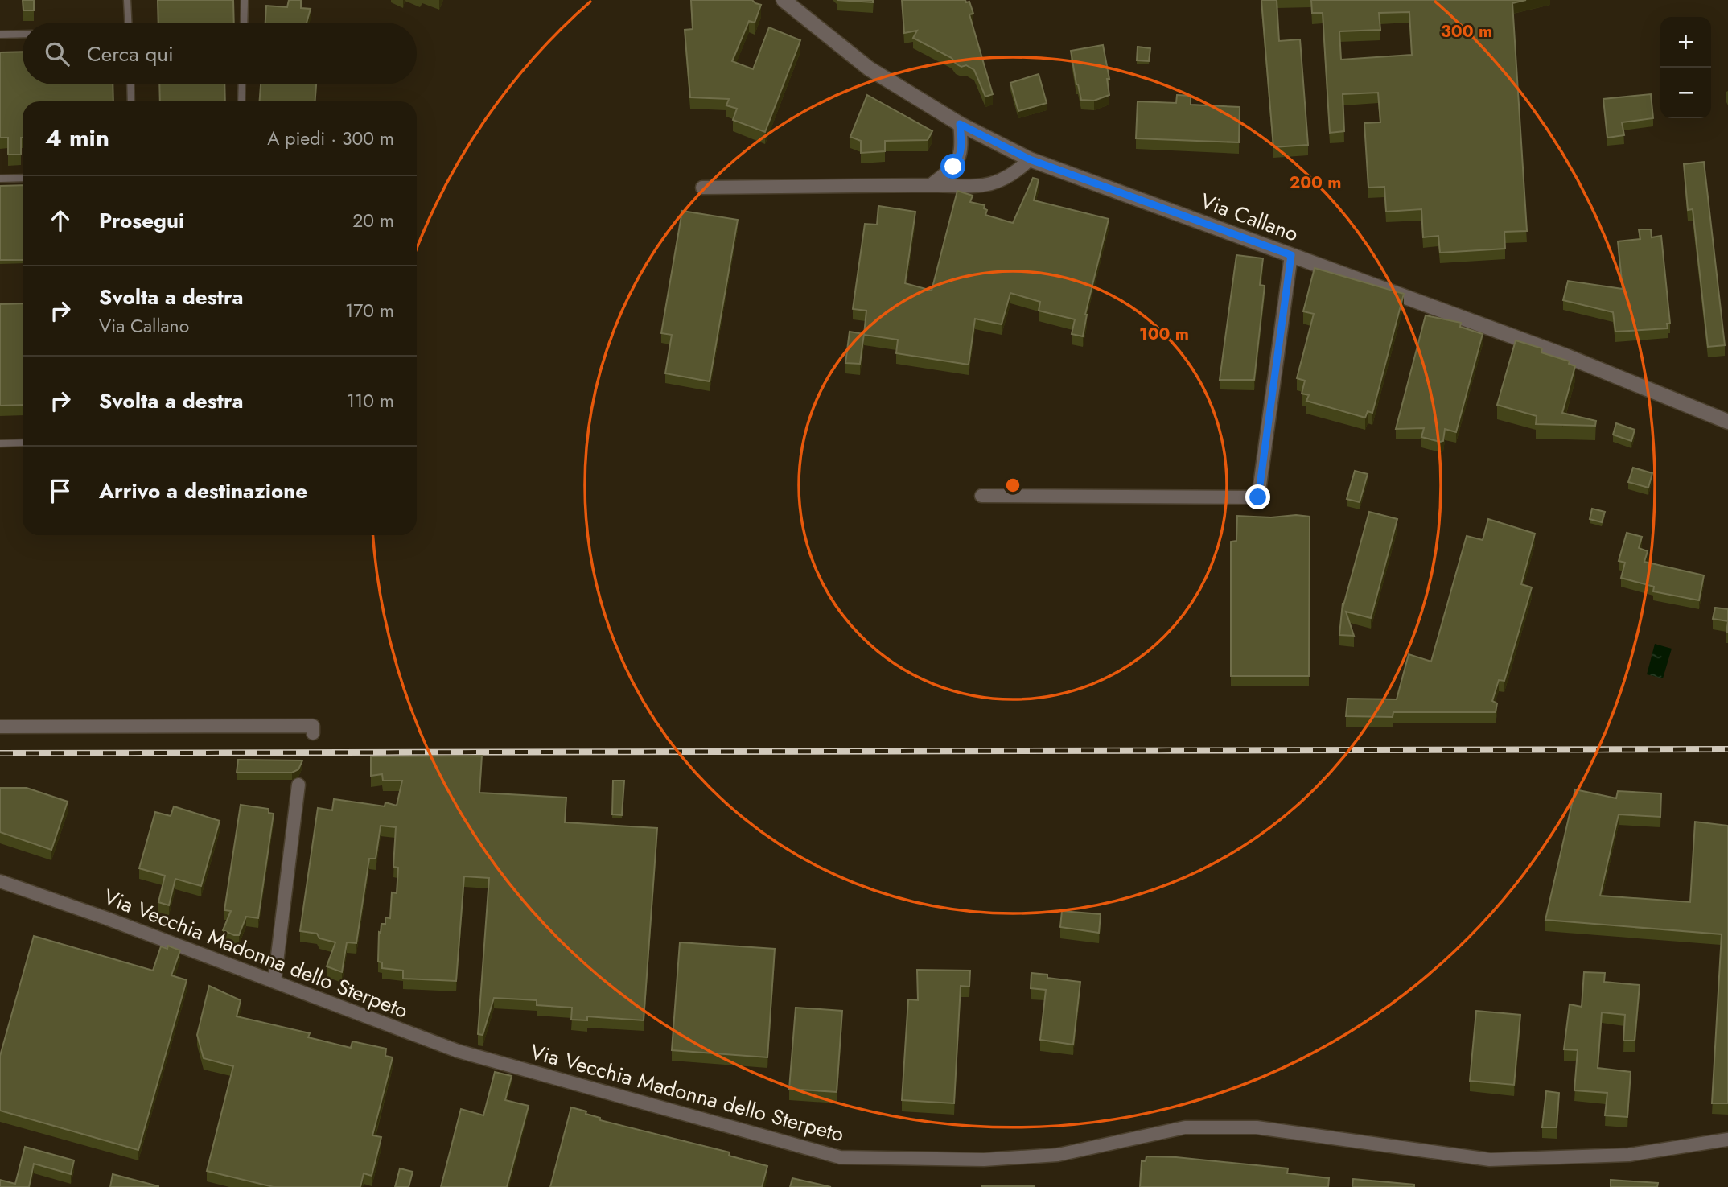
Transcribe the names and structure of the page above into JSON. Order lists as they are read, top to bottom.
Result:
{
  "streets": {
    "street": ["Via Callano", "Via Vecchia Madonna dello Sterpeto"]
  },
  "page": {
    "map_buttons": ["+", "−"],
    "search": "Cerca qui",
    "heading": ["4 min", "A piedi · 300 m"],
    "list": [
      ["Prosegui", "20 m"],
      ["Svolta a destra", "Via Callano", "170 m"],
      ["Svolta a destra", "110 m"],
      "Arrivo a destinazione"
    ]
  },
  "rings": ["300 m", "200 m", "100 m"]
}
